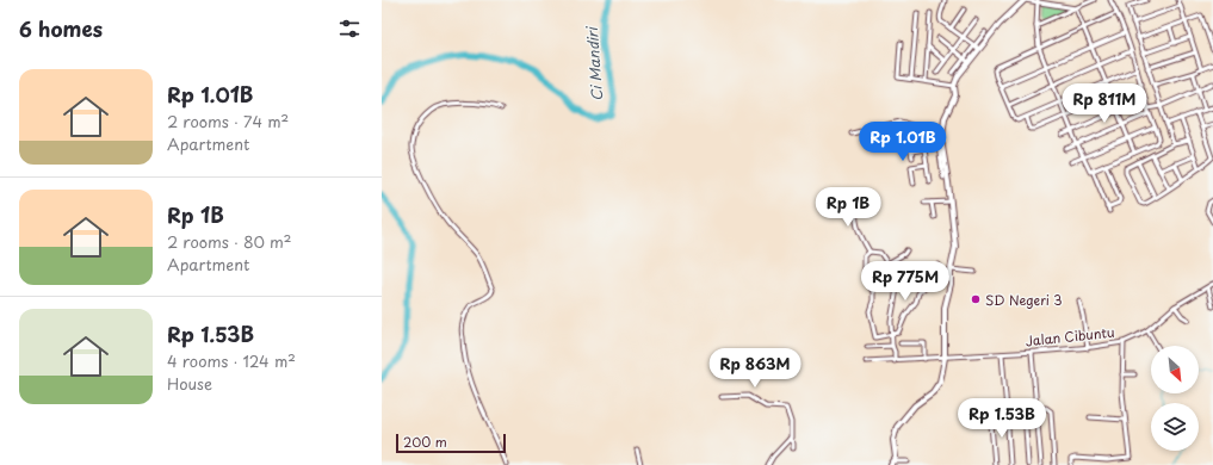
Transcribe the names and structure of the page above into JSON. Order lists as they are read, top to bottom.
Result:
{
  "streets": {
    "street": ["Jalan Cibuntu"]
  },
  "water": ["Ci Mandiri"],
  "places": ["SD Negeri 3"],
  "scale_bar": "200 m",
  "north": "bottom right",
  "page": {
    "heading": "6 homes",
    "list": [
      {
        "name": "Rp 1.01B",
        "note": "2 rooms · 74 m² · Apartment"
      },
      {
        "name": "Rp 1B",
        "note": "2 rooms · 80 m² · Apartment"
      },
      {
        "name": "Rp 1.53B",
        "note": "4 rooms · 124 m² · House"
      }
    ],
    "price": [
      "Rp 811M",
      "Rp 1.01B",
      "Rp 1B",
      "Rp 775M",
      "Rp 863M",
      "Rp 1.53B"
    ],
    "scale": "200 m"
  }
}
